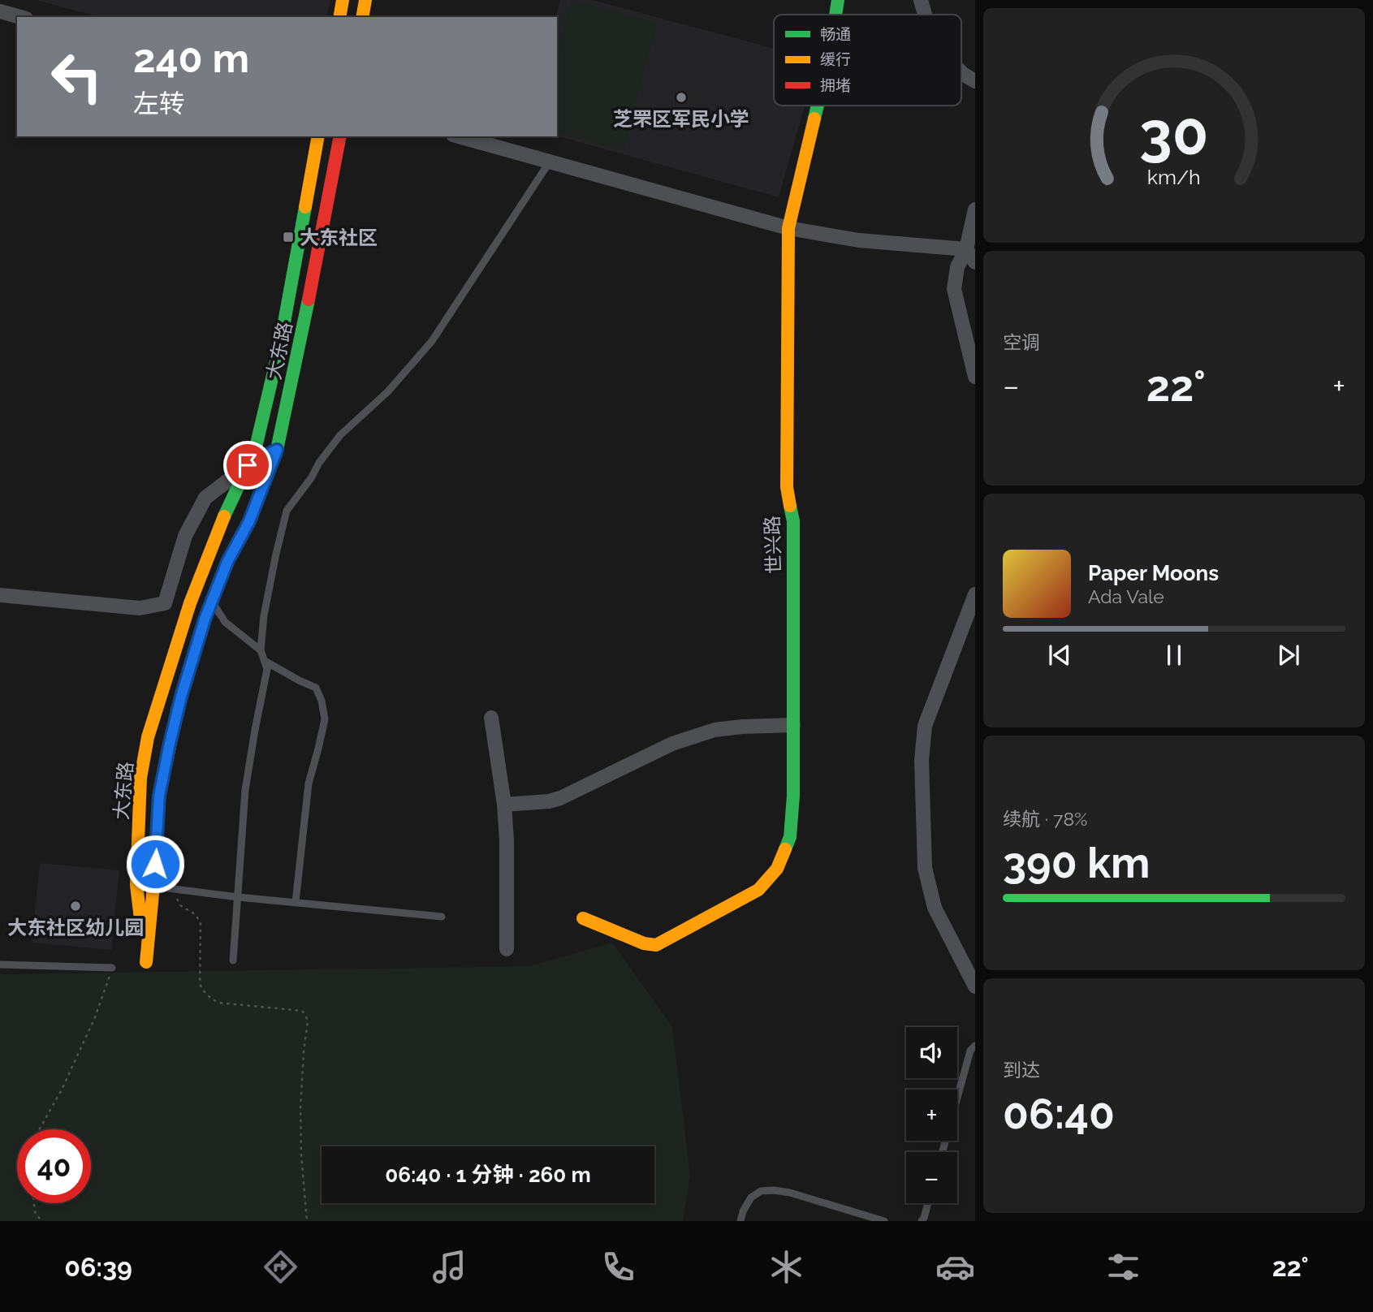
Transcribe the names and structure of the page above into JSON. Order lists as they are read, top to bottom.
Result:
{
  "streets": {
    "street": ["大东路", "世兴路"]
  },
  "places": {
    "other": ["芝罘区军民小学", "大东社区幼儿园"],
    "transit": ["大东社区"]
  },
  "legend": ["畅通", "缓行", "拥堵"],
  "page": {
    "turn": ["240 m", "左转"],
    "tile": [
      "空调",
      ["续航 · 78%", "390 km"],
      ["到达", "06:40"]
    ],
    "heat": ["−", "22°", "+"],
    "song": ["Paper Moons", "Ada Vale"],
    "map_buttons": ["+", "−"],
    "limit": "40",
    "trip": "06:40 · 1 分钟 · 260 m",
    "tabs": ["06:39", "22°"],
    "gauge": ["30", "km/h"]
  }
}
